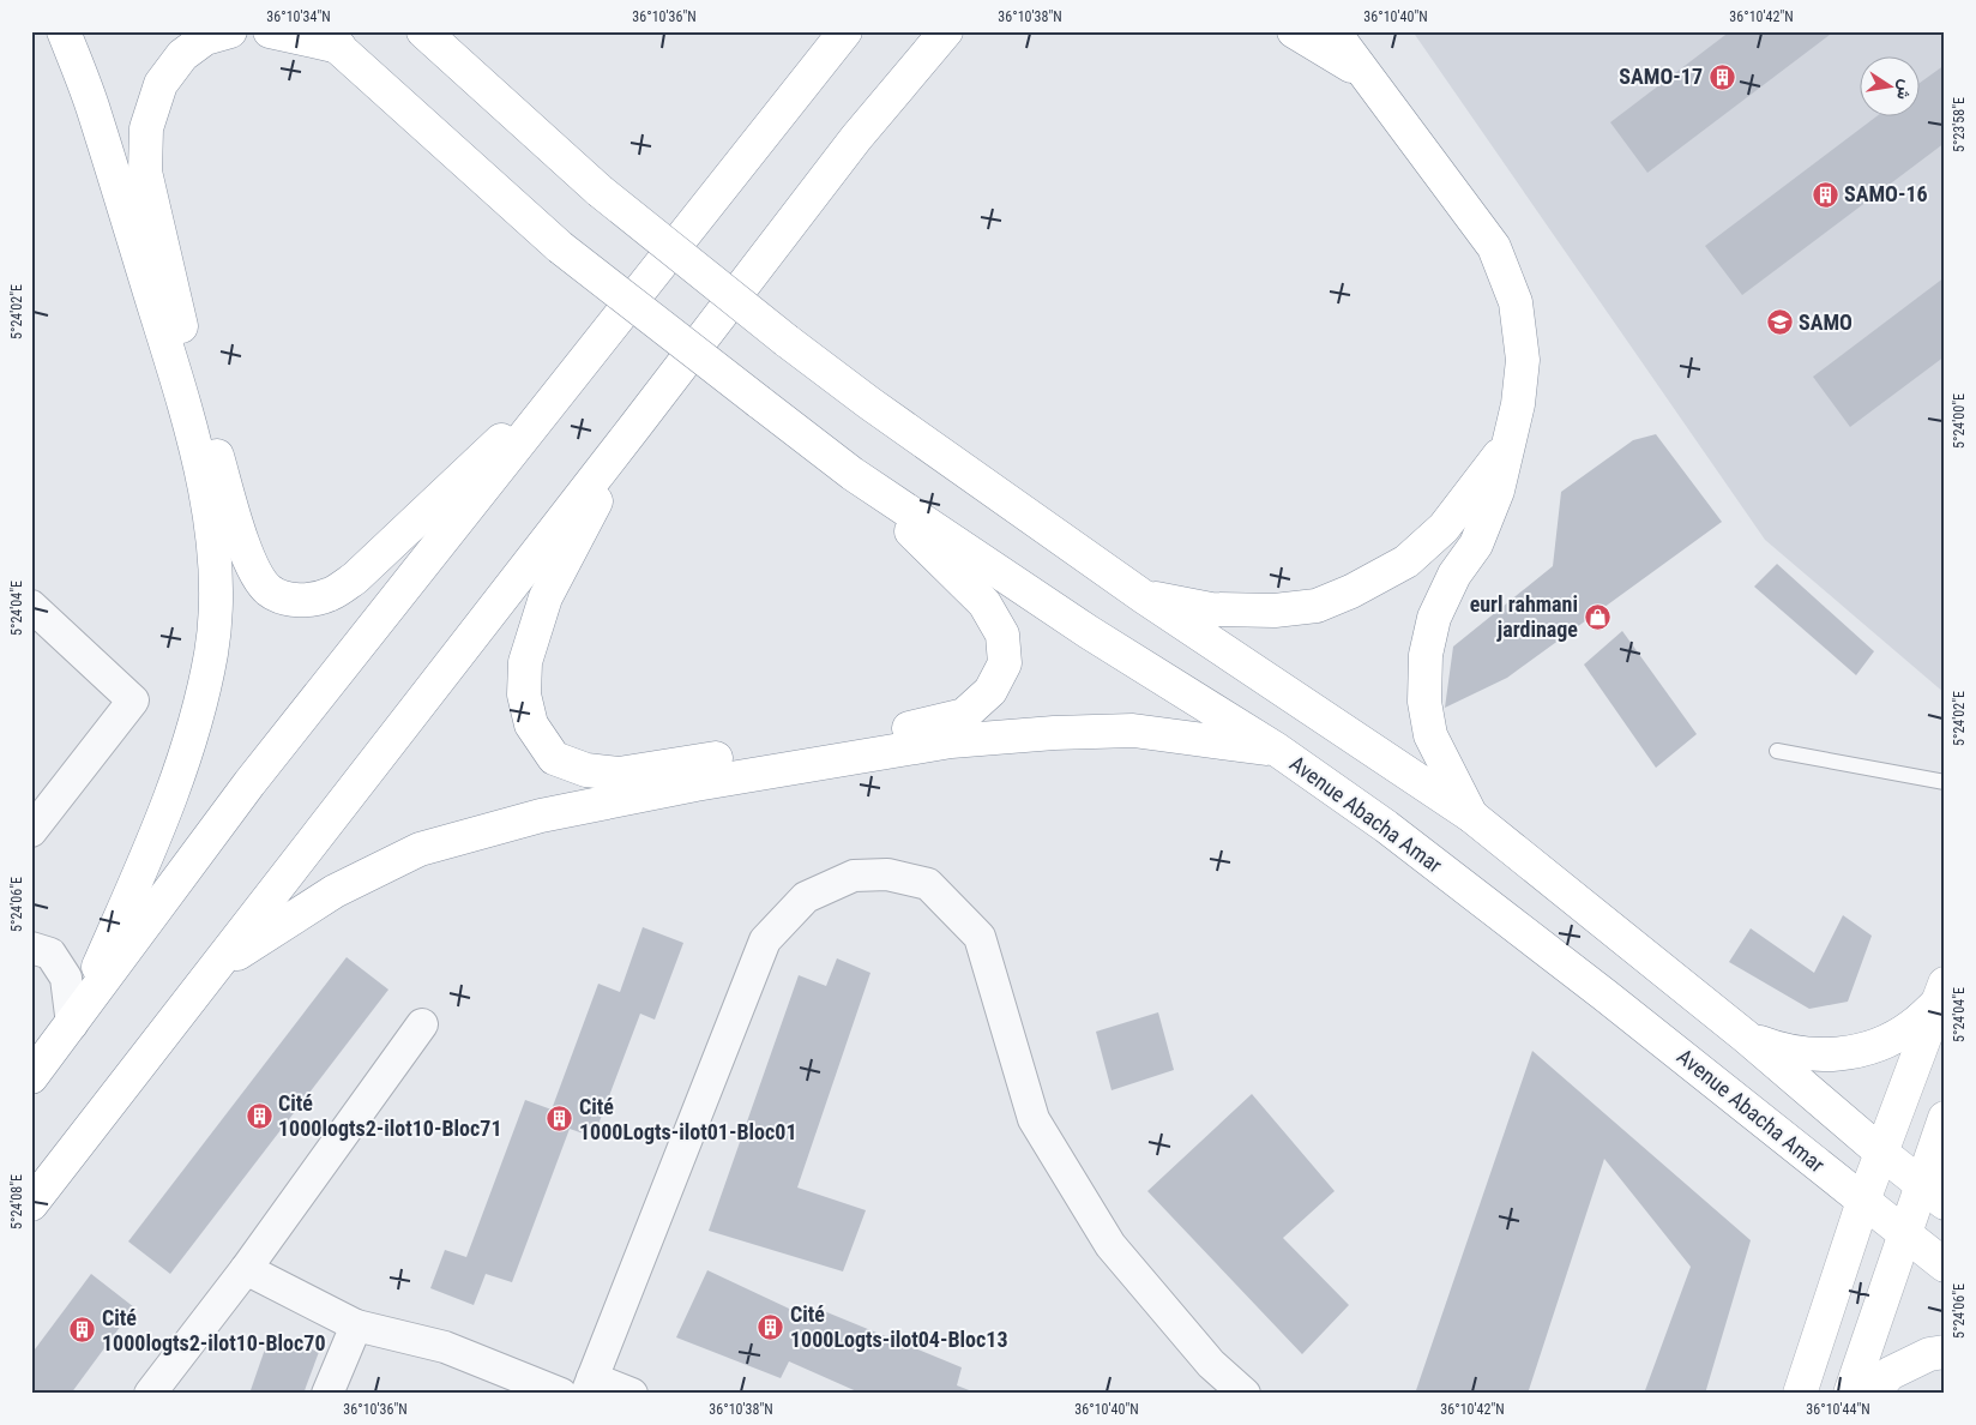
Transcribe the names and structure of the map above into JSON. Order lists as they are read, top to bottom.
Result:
{
  "streets": {
    "main road": ["Avenue Abacha Amar"]
  },
  "places": {
    "building": [
      "SAMO-17",
      "SAMO-16",
      "Cité 1000logts2-ilot10-Bloc71",
      "Cité 1000Logts-ilot01-Bloc01",
      "Cité 1000Logts-ilot04-Bloc13",
      "Cité 1000logts2-ilot10-Bloc70"
    ],
    "school or university": ["SAMO"],
    "shop": ["eurl rahmani jardinage"]
  },
  "north": "right",
  "coordinates": [
    "36°10'34\"N",
    "36°10'36\"N",
    "36°10'38\"N",
    "36°10'40\"N",
    "36°10'42\"N",
    "5°23'58\"E",
    "5°24'02\"E",
    "5°24'00\"E",
    "5°24'04\"E",
    "5°24'06\"E",
    "5°24'08\"E",
    "36°10'44\"N"
  ]
}
